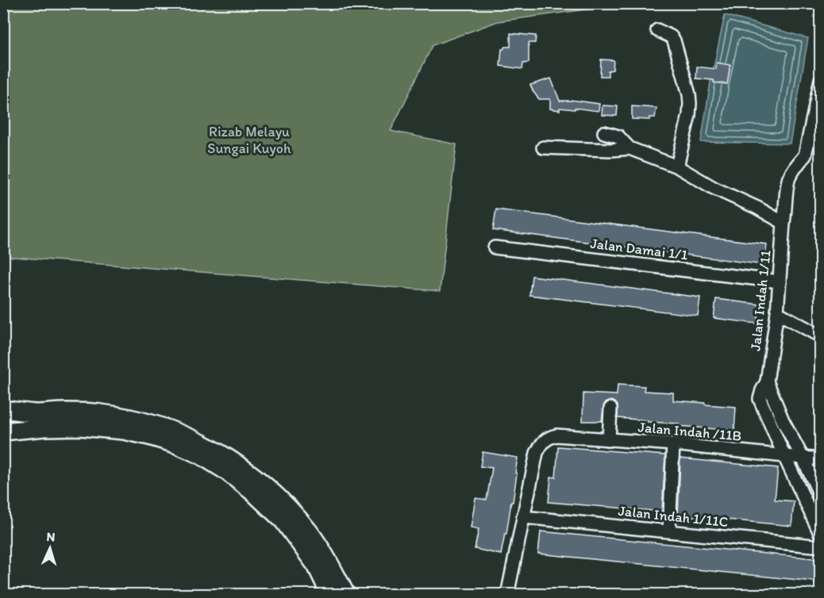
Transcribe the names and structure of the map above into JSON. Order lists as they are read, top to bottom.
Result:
{
  "streets": {
    "street": [
      "Jalan Damai 1/1",
      "Jalan Indah 1/11",
      "Jalan Indah /11B",
      "Jalan Indah 1/11C"
    ]
  },
  "crossings": [
    ["Jalan Damai 1/1", "Jalan Indah 1/11"],
    ["Jalan Indah 1/11", "Jalan Indah /11B"],
    ["Jalan Indah /11B", "Jalan Indah 1/11C"]
  ],
  "parks": ["Rizab Melayu Sungai Kuyoh"],
  "north": "top"
}
